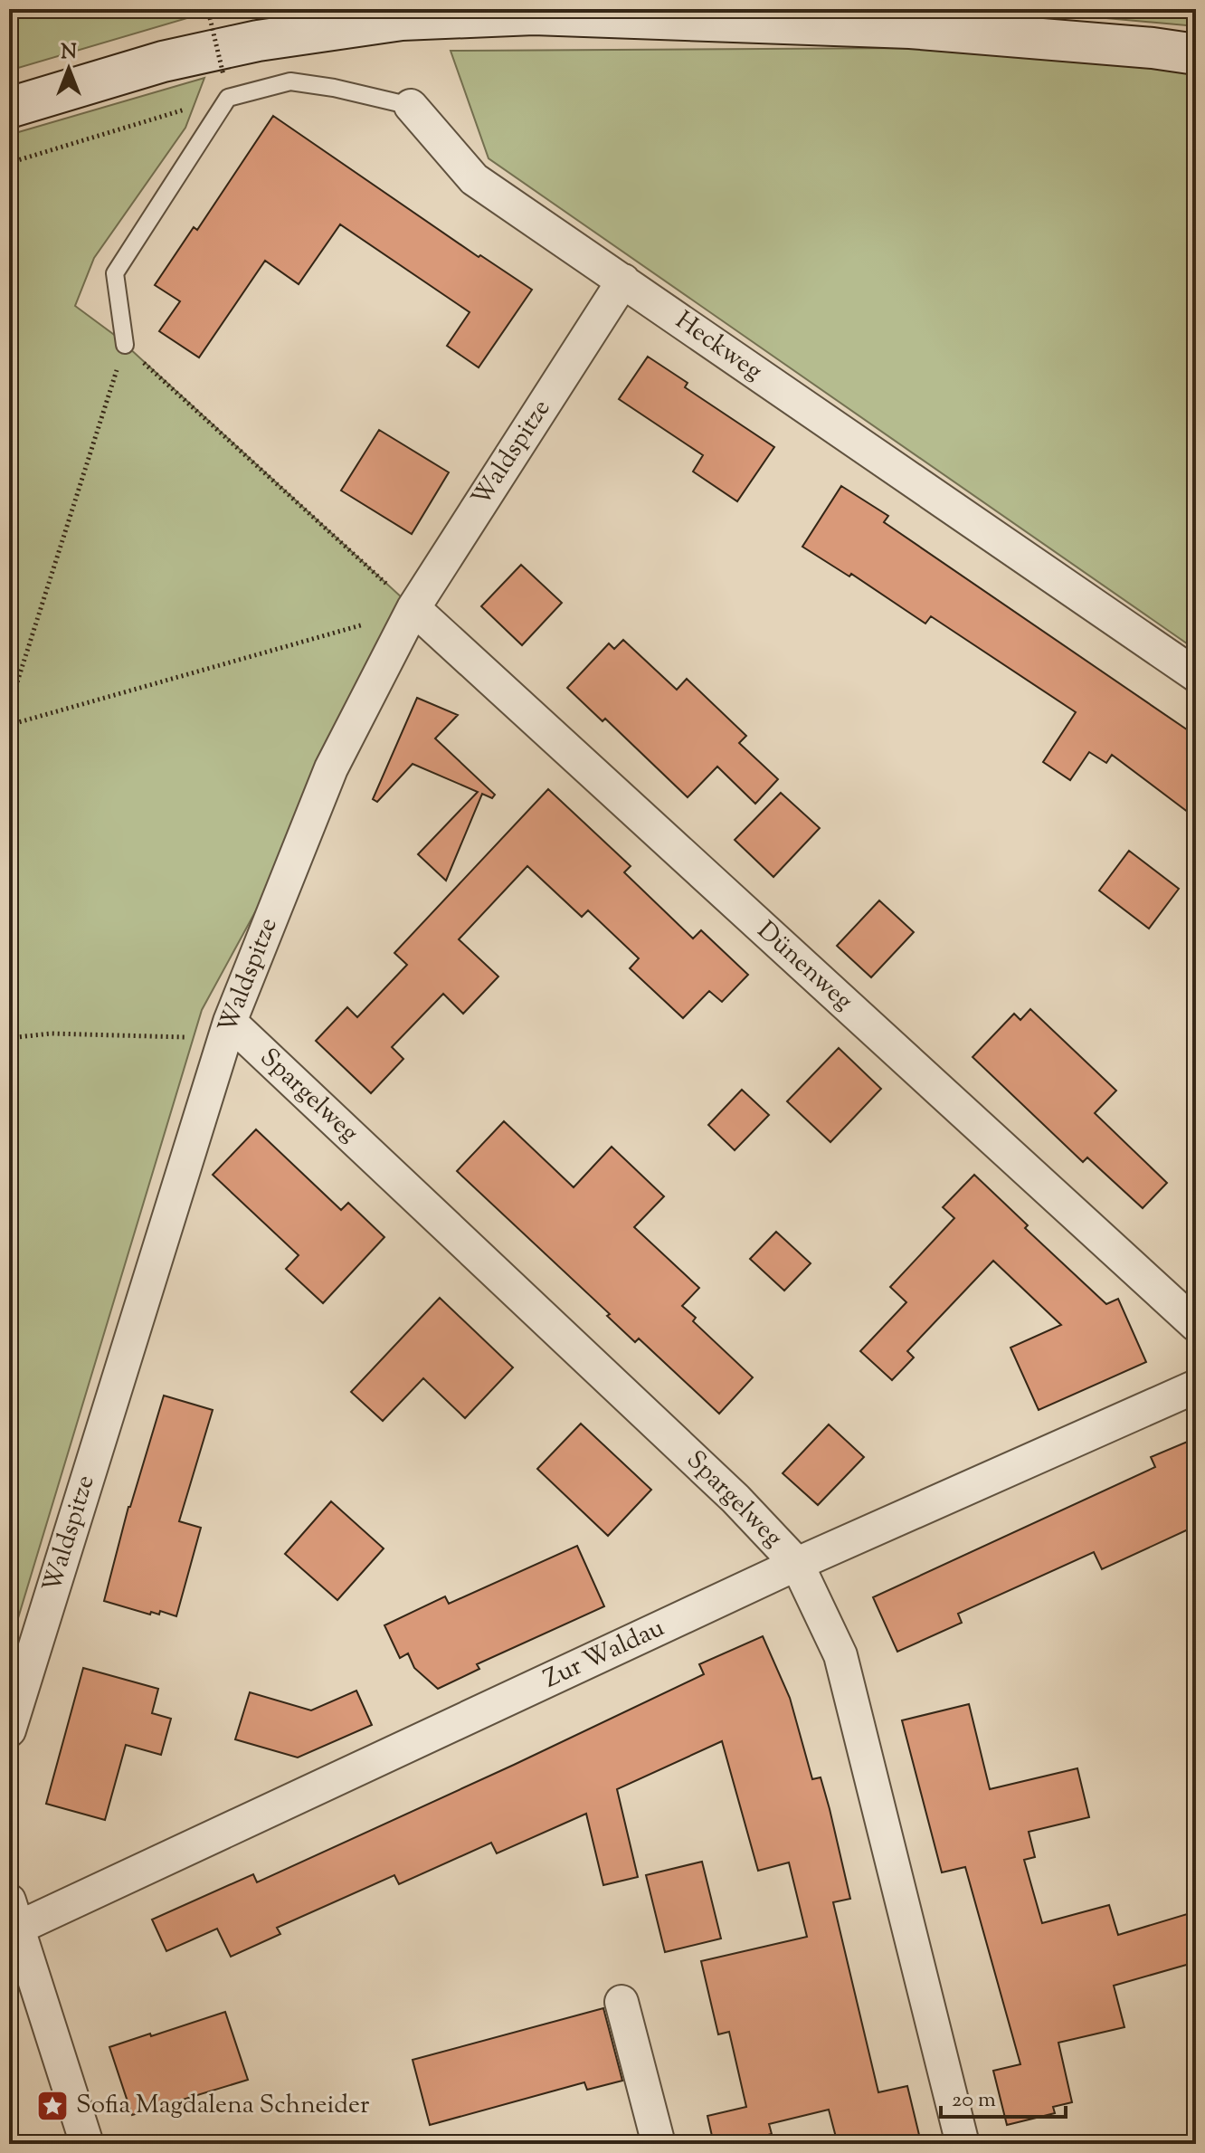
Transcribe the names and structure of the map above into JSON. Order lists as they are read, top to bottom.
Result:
{
  "streets": {
    "street": [
      "Heckweg",
      "Waldspitze",
      "Dünenweg",
      "Spargelweg",
      "Zur Waldau"
    ]
  },
  "crossings": [
    ["Heckweg", "Waldspitze"],
    ["Waldspitze", "Dünenweg"],
    ["Waldspitze", "Spargelweg"],
    ["Spargelweg", "Zur Waldau"]
  ],
  "places": {
    "place": ["Sofia Magdalena Schneider"]
  },
  "scale_bar": "20 m",
  "north": "top"
}
